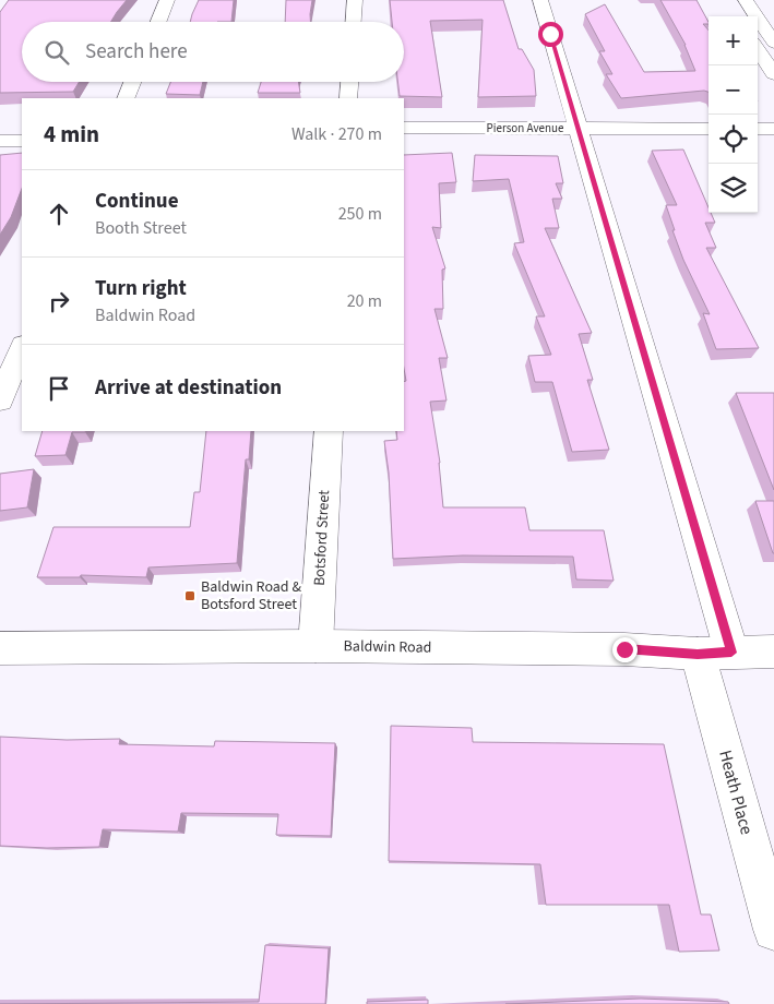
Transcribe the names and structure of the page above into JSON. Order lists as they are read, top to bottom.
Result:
{
  "streets": {
    "street": [
      "Pierson Avenue",
      "Botsford Street",
      "Baldwin Road",
      "Heath Place"
    ]
  },
  "crossings": [
    ["Pierson Avenue", "Heath Place"],
    ["Botsford Street", "Baldwin Road"],
    ["Baldwin Road", "Heath Place"]
  ],
  "places": {
    "transit": ["Baldwin Road & Botsford Street"]
  },
  "page": {
    "map_buttons": ["+", "−"],
    "search": "Search here",
    "heading": ["4 min", "Walk · 270 m"],
    "list": [
      ["Continue", "Booth Street", "250 m"],
      ["Turn right", "Baldwin Road", "20 m"],
      "Arrive at destination"
    ]
  }
}
